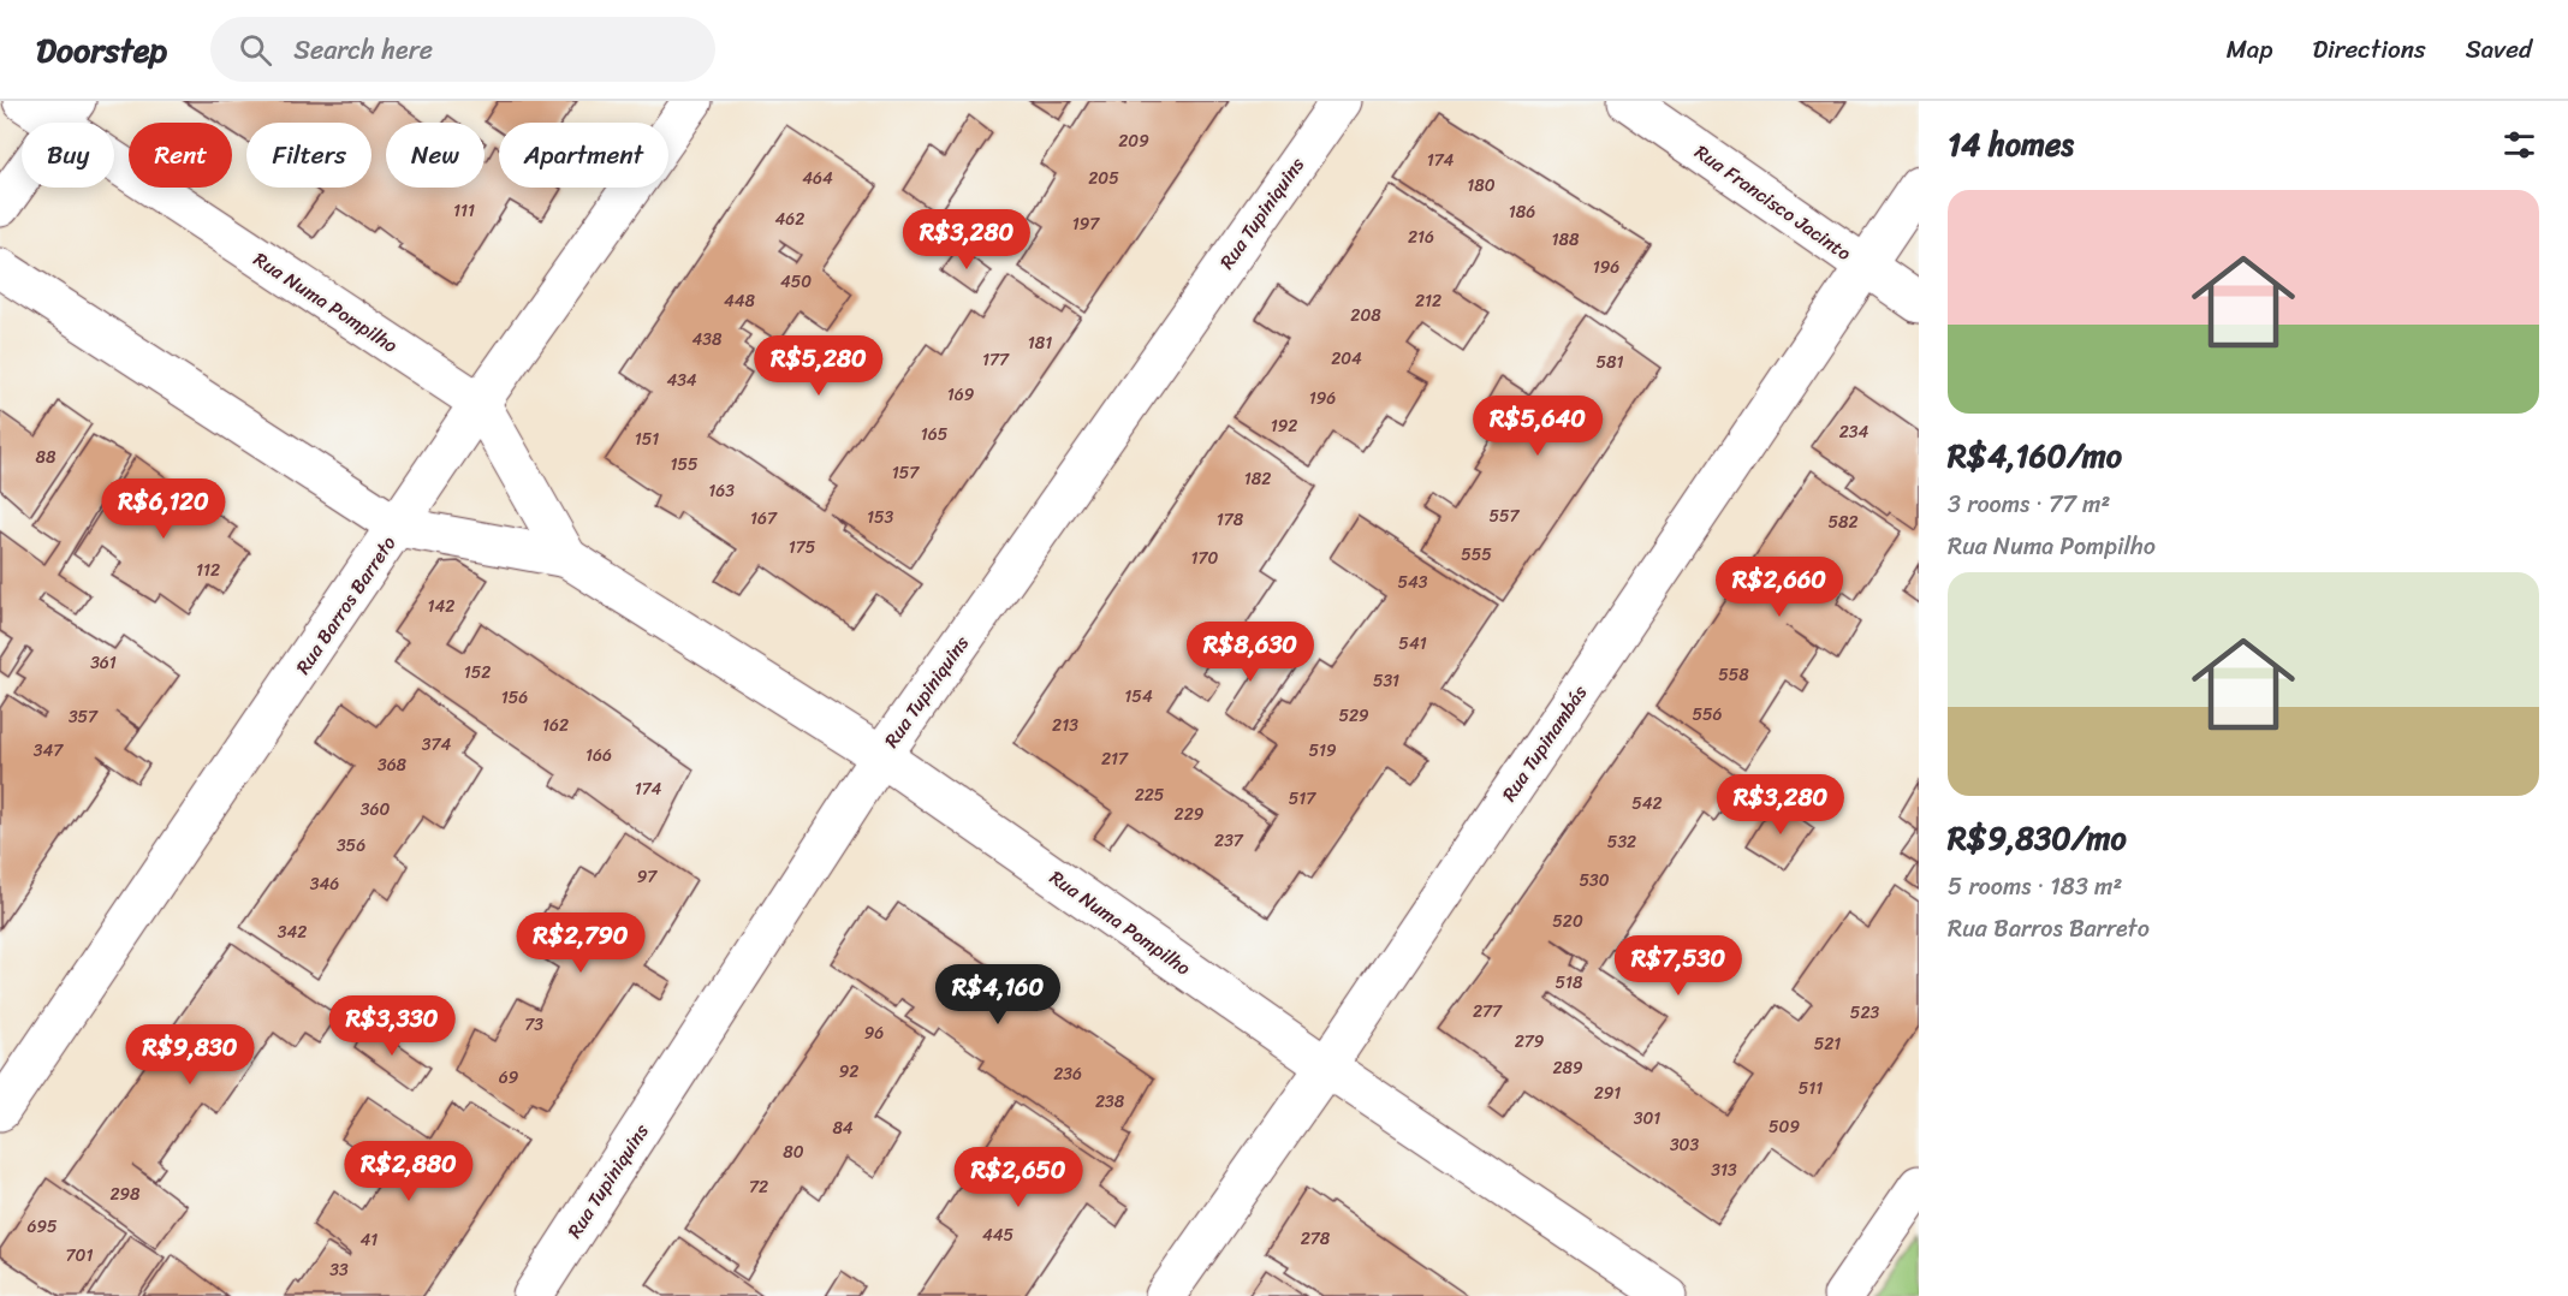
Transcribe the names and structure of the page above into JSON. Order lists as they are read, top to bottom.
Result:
{
  "streets": {
    "street": [
      "Rua Francisco Jacinto",
      "Rua Tupiniquins",
      "Rua Numa Pompilho",
      "Rua Barros Barreto",
      "Rua Tupinambás"
    ]
  },
  "crossings": [
    ["Rua Francisco Jacinto", "Rua Tupinambás"],
    ["Rua Tupiniquins", "Rua Numa Pompilho"],
    ["Rua Numa Pompilho", "Rua Barros Barreto"],
    ["Rua Numa Pompilho", "Rua Tupinambás"]
  ],
  "house_numbers": [
    "209",
    "174",
    "464",
    "205",
    "180",
    "111",
    "186",
    "462",
    "197",
    "216",
    "188",
    "196",
    "450",
    "448",
    "212",
    "208",
    "438",
    "181",
    "204",
    "177",
    "581",
    "434",
    "169",
    "196",
    "192",
    "234",
    "165",
    "151",
    "88",
    "155",
    "157",
    "182",
    "163",
    "557",
    "153",
    "167",
    "178",
    "582",
    "175",
    "555",
    "170",
    "112",
    "543",
    "142",
    "541",
    "361",
    "152",
    "558",
    "531",
    "154",
    "156",
    "556",
    "529",
    "357",
    "162",
    "213",
    "374",
    "347",
    "519",
    "166",
    "217",
    "368",
    "174",
    "225",
    "517",
    "542",
    "360",
    "229",
    "237",
    "532",
    "356",
    "97",
    "530",
    "346",
    "520",
    "342",
    "518",
    "277",
    "523",
    "73",
    "96",
    "279",
    "521",
    "289",
    "92",
    "236",
    "69",
    "511",
    "291",
    "238",
    "301",
    "509",
    "84",
    "303",
    "80",
    "313",
    "72",
    "298",
    "695",
    "445",
    "278",
    "41",
    "701",
    "33"
  ],
  "page": {
    "header": "Doorstep",
    "search": "Search here",
    "nav": ["Map", "Directions", "Saved"],
    "heading": "14 homes",
    "chip": [
      "Buy",
      "Rent",
      "Filters",
      "New",
      "Apartment"
    ],
    "list": [
      {
        "name": "R$4,160/mo",
        "note": "3 rooms · 77 m² · Rua Numa Pompilho"
      },
      {
        "name": "R$9,830/mo",
        "note": "5 rooms · 183 m² · Rua Barros Barreto"
      }
    ],
    "price": [
      "R$3,280",
      "R$5,280",
      "R$5,640",
      "R$6,120",
      "R$2,660",
      "R$8,630",
      "R$3,280",
      "R$2,790",
      "R$7,530",
      "R$4,160",
      "R$3,330",
      "R$9,830",
      "R$2,880",
      "R$2,650"
    ]
  }
}
